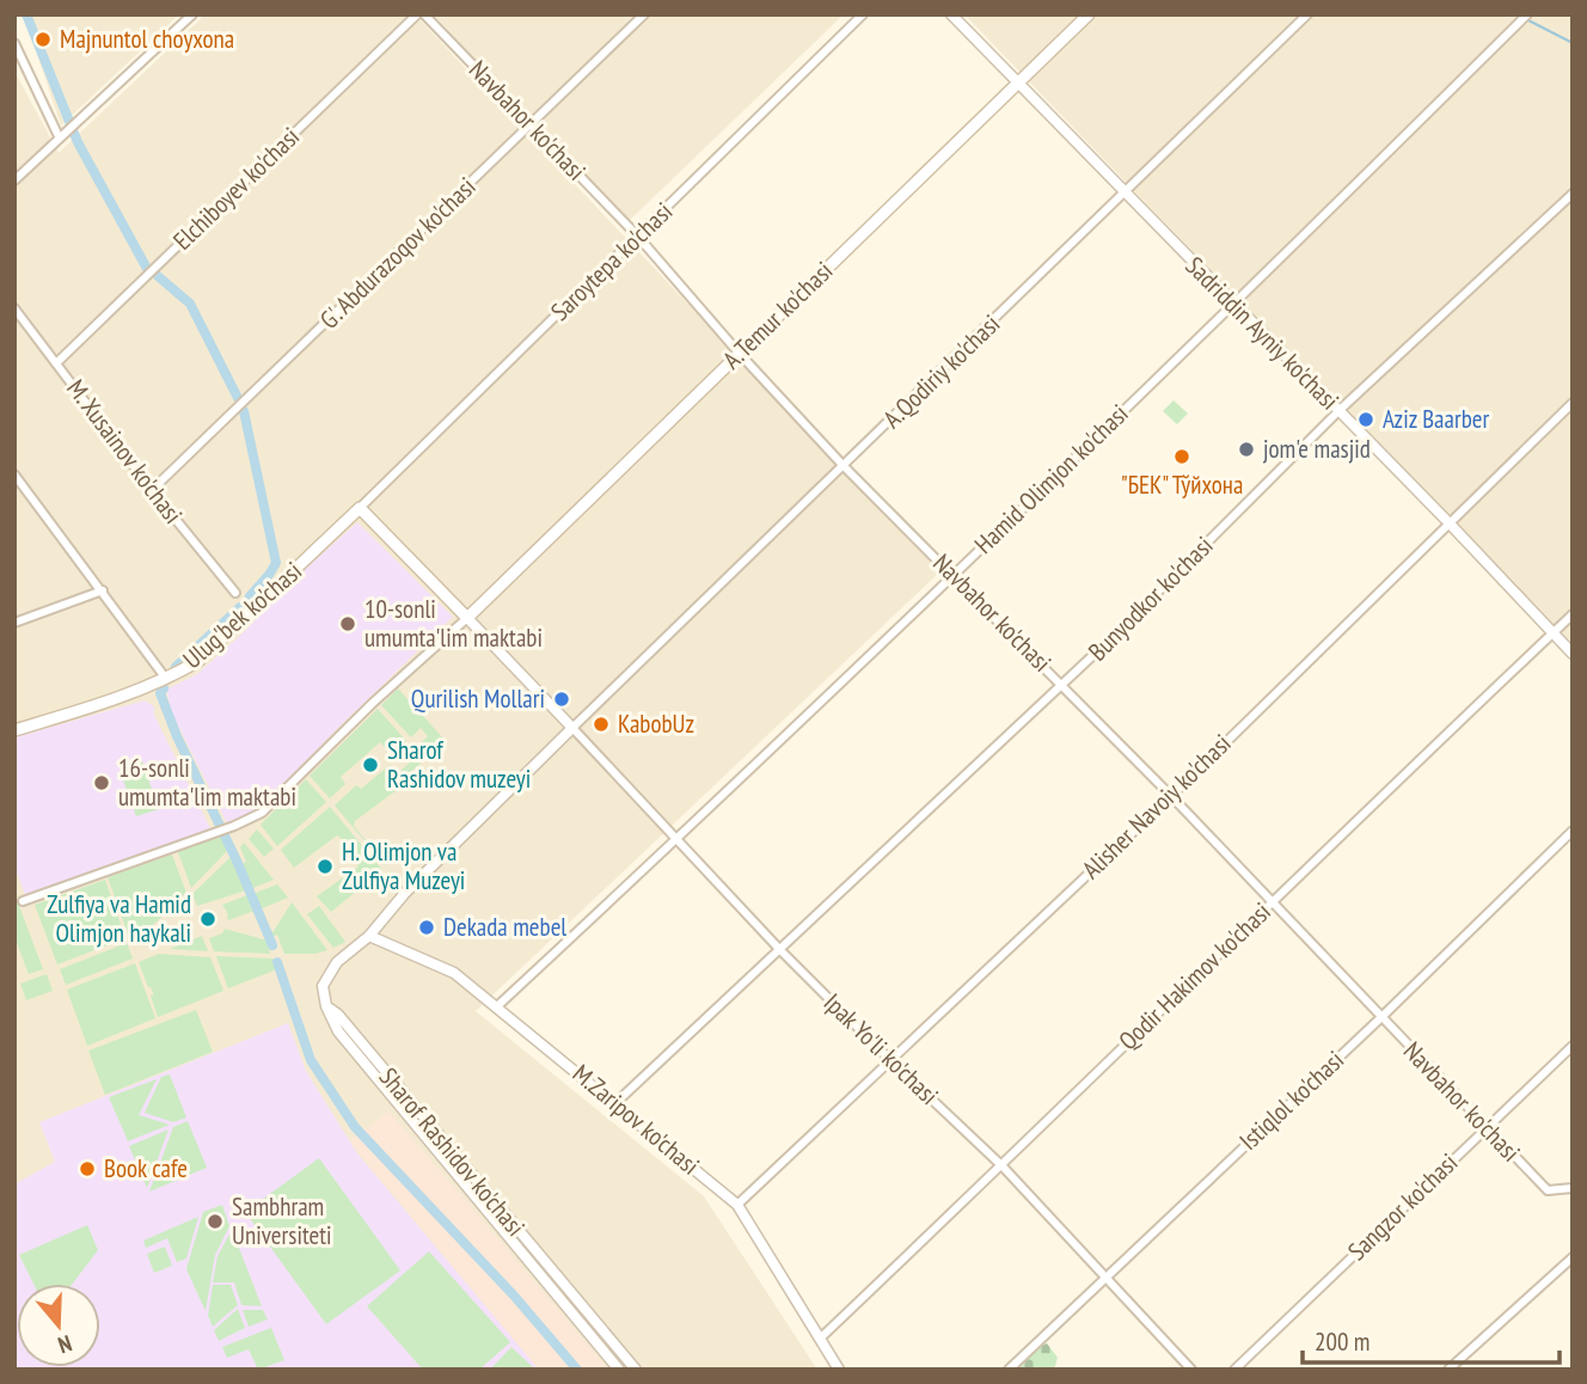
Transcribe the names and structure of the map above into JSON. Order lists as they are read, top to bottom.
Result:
{
  "streets": {
    "main road": ["A.Temur ko'chasi", "Ulug'bek ko'chasi"],
    "street": [
      "Navbahor ko'chasi",
      "Elchiboyev ko'chasi",
      "G'. Abdurazoqov ko'chasi",
      "Saroytepa ko'chasi",
      "Sadriddin Ayniy ko'chasi",
      "A.Qodiriy ko'chasi",
      "M. Xusainov ko'chasi",
      "Hamid Olimjon ko'chasi",
      "Bunyodkor ko'chasi",
      "Alisher Navoiy ko'chasi",
      "Qodir Hakimov ko'chasi",
      "Ipak Yo'li ko'chasi",
      "Istiqlol ko'chasi",
      "M.Zaripov ko'chasi",
      "Sharof Rashidov ko'chasi",
      "Sangzor ko'chasi"
    ]
  },
  "crossings": [
    ["Navbahor ko'chasi", "G'. Abdurazoqov ko'chasi"],
    ["Navbahor ko'chasi", "Saroytepa ko'chasi"],
    ["Navbahor ko'chasi", "A.Temur ko'chasi"],
    ["Navbahor ko'chasi", "A.Qodiriy ko'chasi"],
    ["Navbahor ko'chasi", "Hamid Olimjon ko'chasi"],
    ["Navbahor ko'chasi", "Bunyodkor ko'chasi"],
    ["Navbahor ko'chasi", "Alisher Navoiy ko'chasi"],
    ["Navbahor ko'chasi", "Qodir Hakimov ko'chasi"],
    ["Navbahor ko'chasi", "Istiqlol ko'chasi"],
    ["Navbahor ko'chasi", "Sangzor ko'chasi"],
    ["Elchiboyev ko'chasi", "M. Xusainov ko'chasi"],
    ["G'. Abdurazoqov ko'chasi", "M. Xusainov ko'chasi"],
    ["Saroytepa ko'chasi", "Ulug'bek ko'chasi"],
    ["A.Temur ko'chasi", "Sadriddin Ayniy ko'chasi"],
    ["Sadriddin Ayniy ko'chasi", "A.Qodiriy ko'chasi"],
    ["Sadriddin Ayniy ko'chasi", "Hamid Olimjon ko'chasi"],
    ["Sadriddin Ayniy ko'chasi", "Bunyodkor ko'chasi"],
    ["Sadriddin Ayniy ko'chasi", "Alisher Navoiy ko'chasi"],
    ["Sadriddin Ayniy ko'chasi", "Qodir Hakimov ko'chasi"],
    ["A.Qodiriy ko'chasi", "Ipak Yo'li ko'chasi"],
    ["Hamid Olimjon ko'chasi", "Ipak Yo'li ko'chasi"],
    ["Hamid Olimjon ko'chasi", "M.Zaripov ko'chasi"],
    ["Bunyodkor ko'chasi", "Ipak Yo'li ko'chasi"],
    ["Bunyodkor ko'chasi", "M.Zaripov ko'chasi"],
    ["Alisher Navoiy ko'chasi", "Ipak Yo'li ko'chasi"],
    ["Alisher Navoiy ko'chasi", "M.Zaripov ko'chasi"],
    ["Qodir Hakimov ko'chasi", "Ipak Yo'li ko'chasi"],
    ["Qodir Hakimov ko'chasi", "M.Zaripov ko'chasi"],
    ["Ipak Yo'li ko'chasi", "Istiqlol ko'chasi"]
  ],
  "places": [
    "Majnuntol choyxona",
    "Aziz Baarber",
    "jom'e masjid",
    "\"БЕК\" Тўйхона",
    "10-sonli umumta'lim maktabi",
    "Qurilish Mollari",
    "KabobUz",
    "Sharof Rashidov muzeyi",
    "16-sonli umumta'lim maktabi",
    "H. Olimjon va Zulfiya Muzeyi",
    "Zulfiya va Hamid Olimjon haykali",
    "Dekada mebel",
    "Book cafe",
    "Sambhram Universiteti"
  ],
  "scale_bar": "200 m",
  "north": "bottom"
}
